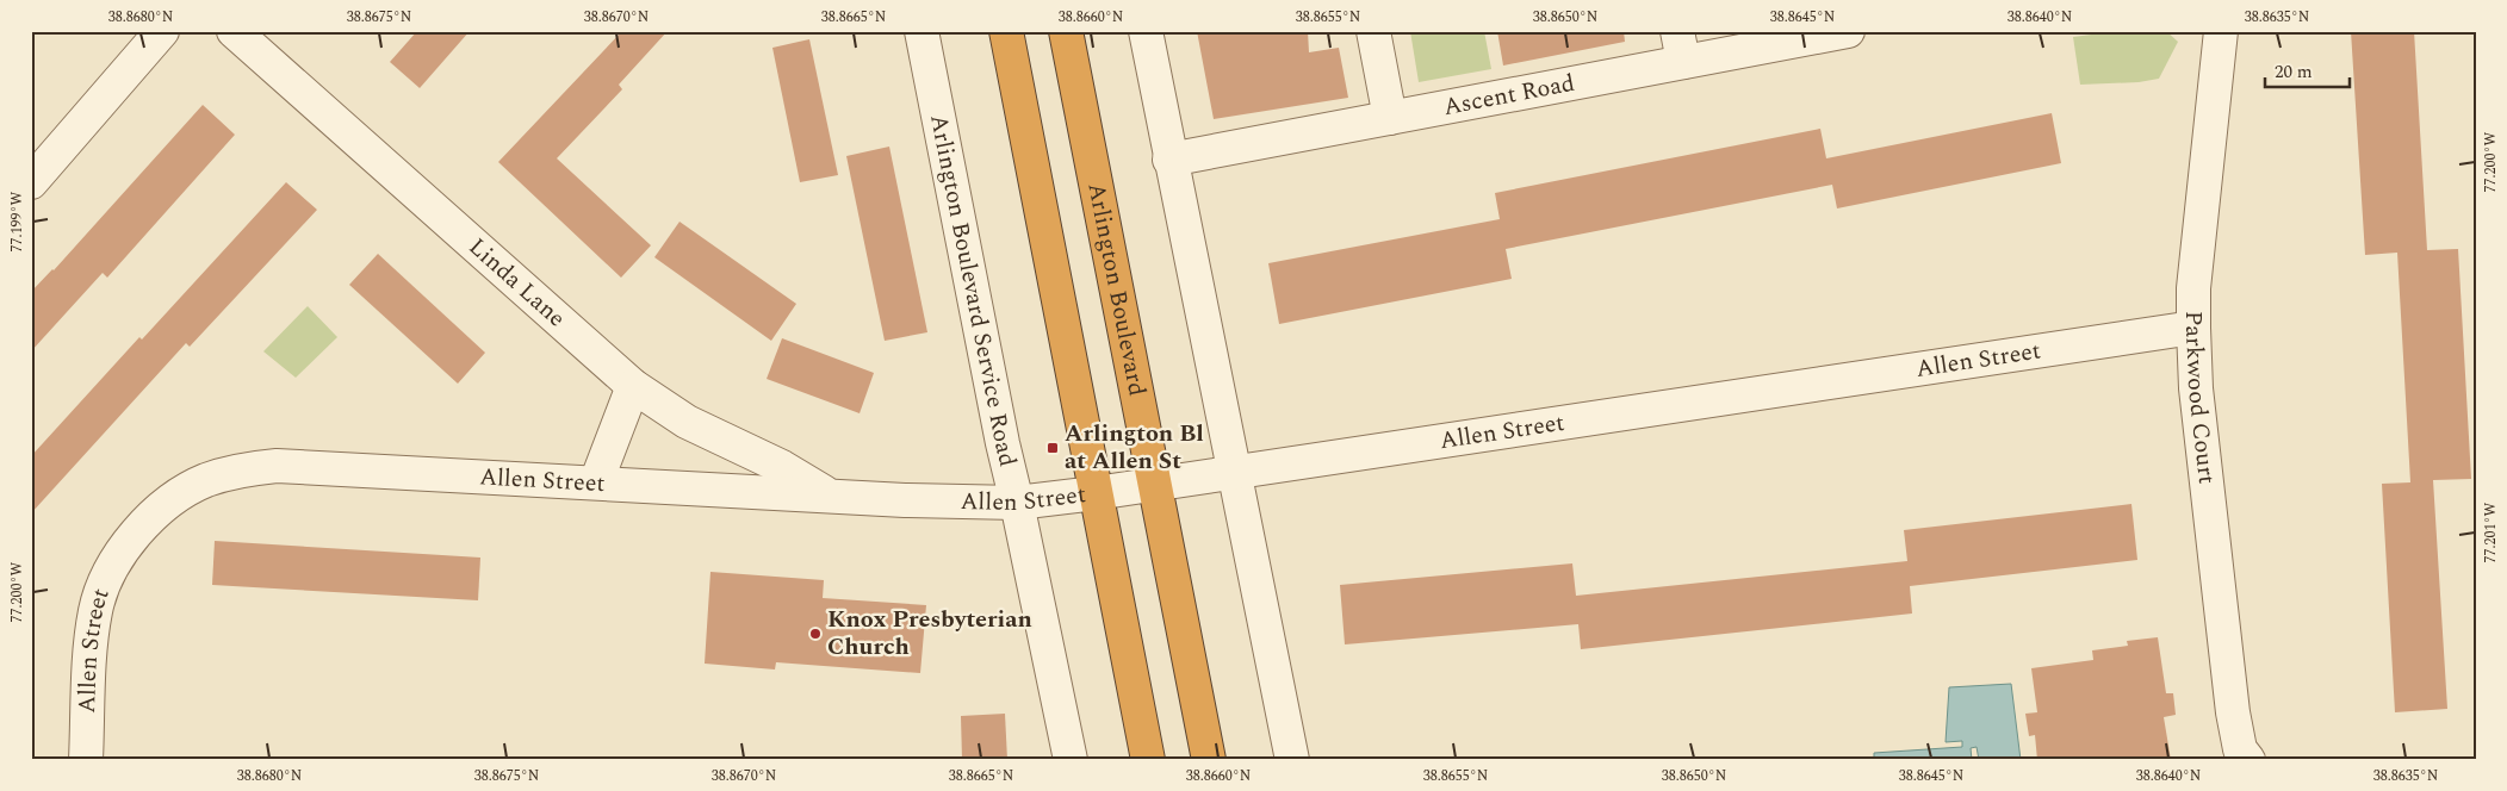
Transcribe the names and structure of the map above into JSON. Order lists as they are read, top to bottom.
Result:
{
  "streets": {
    "highway": ["Arlington Boulevard"],
    "street": [
      "Ascent Road",
      "Linda Lane",
      "Arlington Boulevard Service Road",
      "Allen Street",
      "Parkwood Court"
    ]
  },
  "crossings": [
    ["Linda Lane", "Allen Street"],
    ["Arlington Boulevard Service Road", "Allen Street"],
    ["Arlington Boulevard", "Allen Street"],
    ["Allen Street", "Parkwood Court"]
  ],
  "places": {
    "transit": ["Arlington Bl at Allen St"],
    "other": ["Knox Presbyterian Church"]
  },
  "scale_bar": "20 m",
  "coordinates": [
    "38.8680°N",
    "38.8675°N",
    "38.8670°N",
    "38.8665°N",
    "38.8660°N",
    "38.8655°N",
    "38.8650°N",
    "38.8645°N",
    "38.8640°N",
    "38.8635°N",
    "77.200°W",
    "77.199°W",
    "77.201°W"
  ]
}
